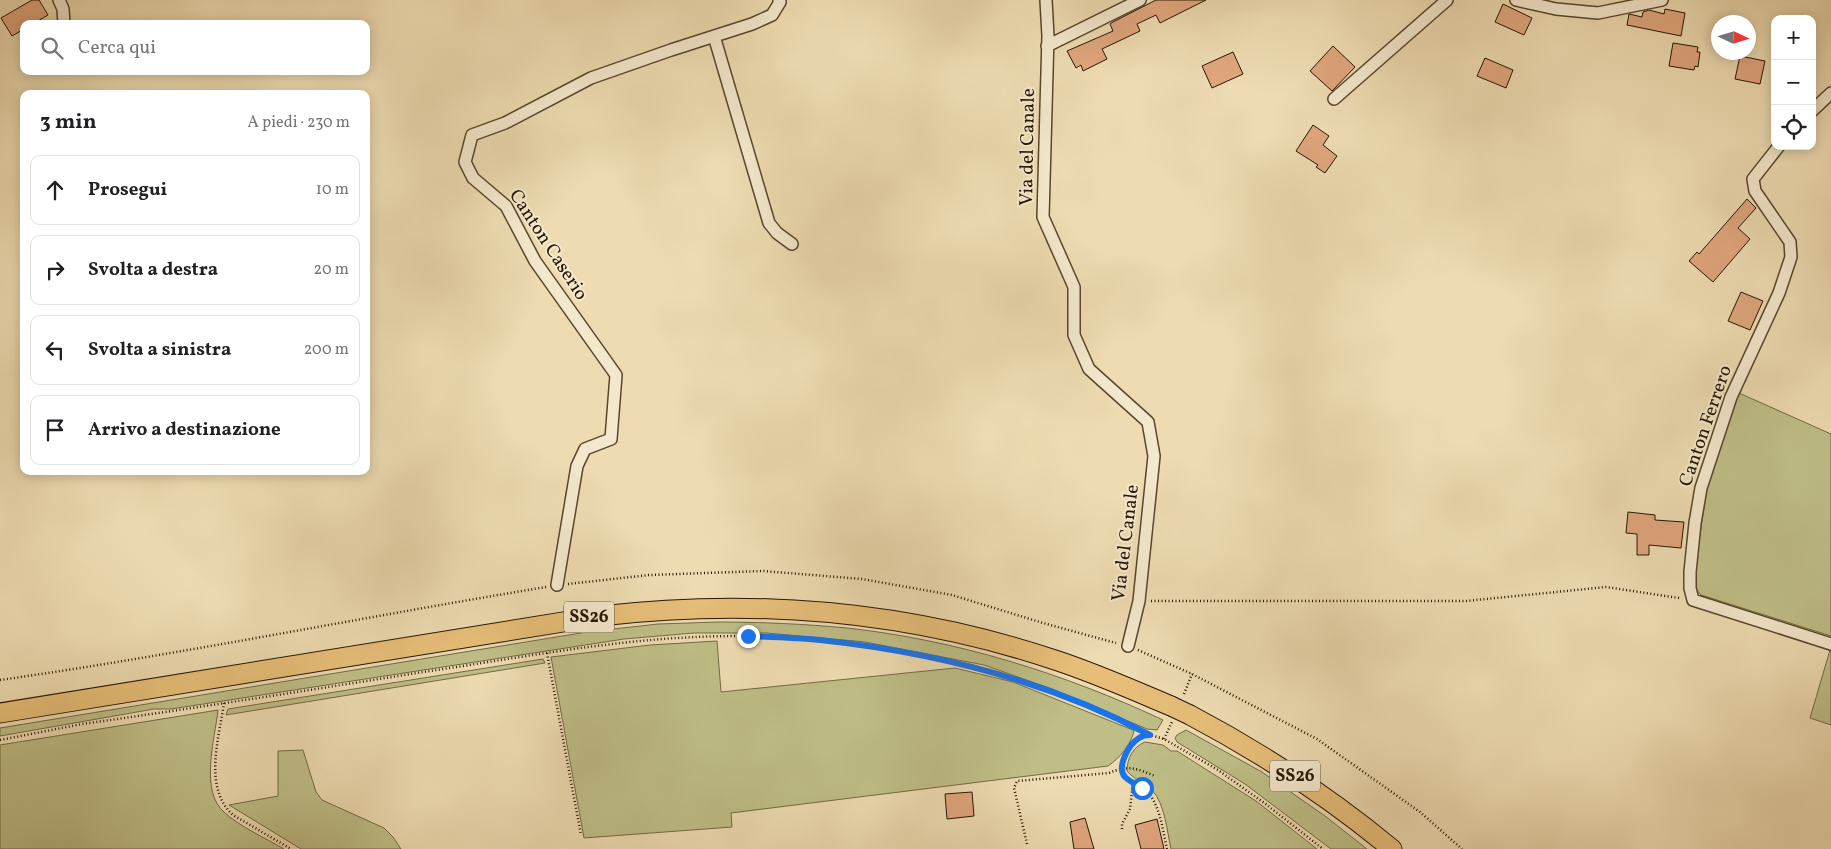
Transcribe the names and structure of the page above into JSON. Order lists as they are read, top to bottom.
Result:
{
  "streets": {
    "main road": ["SS26"],
    "street": ["Via del Canale", "Canton Caserio", "Canton Ferrero"]
  },
  "north": "right",
  "page": {
    "map_buttons": ["+", "−"],
    "search": "Cerca qui",
    "heading": ["3 min", "A piedi · 230 m"],
    "list": [
      ["Prosegui", "10 m"],
      ["Svolta a destra", "20 m"],
      ["Svolta a sinistra", "200 m"],
      "Arrivo a destinazione"
    ]
  }
}
